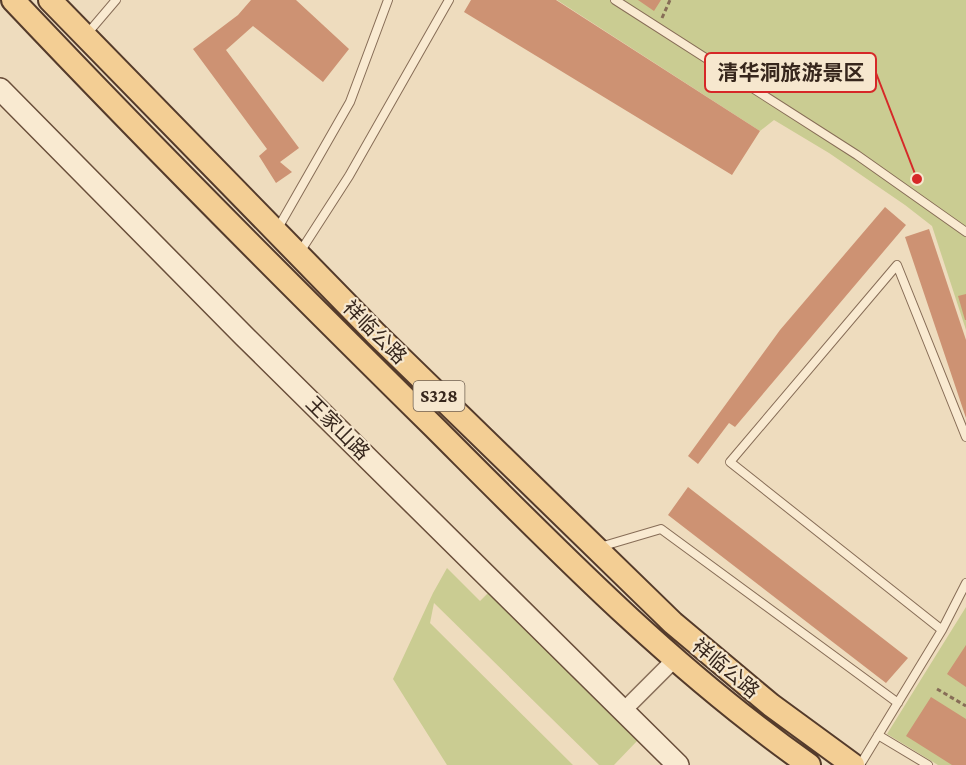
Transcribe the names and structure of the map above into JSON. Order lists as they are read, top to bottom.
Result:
{
  "streets": {
    "main road": ["祥临公路", "S328"],
    "street": ["王家山路"]
  },
  "places": ["清华洞旅游景区"]
}
